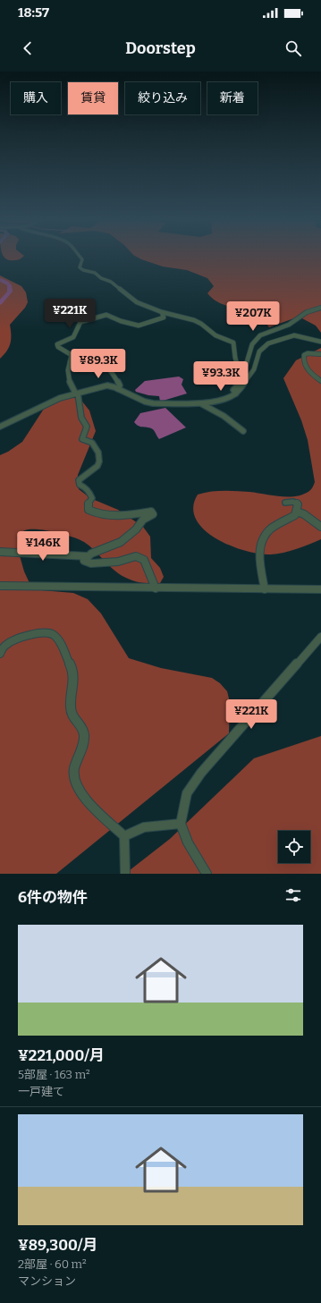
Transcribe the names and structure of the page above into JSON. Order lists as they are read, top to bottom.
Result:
{
  "page": {
    "status": "18:57",
    "header": "Doorstep",
    "chip": [
      "購入",
      "賃貸",
      "絞り込み",
      "新着"
    ],
    "price": [
      "¥221K",
      "¥207K",
      "¥89.3K",
      "¥93.3K",
      "¥146K",
      "¥221K"
    ],
    "heading": "6件の物件",
    "list": [
      {
        "name": "¥221,000/月",
        "note": "5部屋 · 163 m² · 一戸建て"
      },
      {
        "name": "¥89,300/月",
        "note": "2部屋 · 60 m² · マンション"
      }
    ]
  }
}
